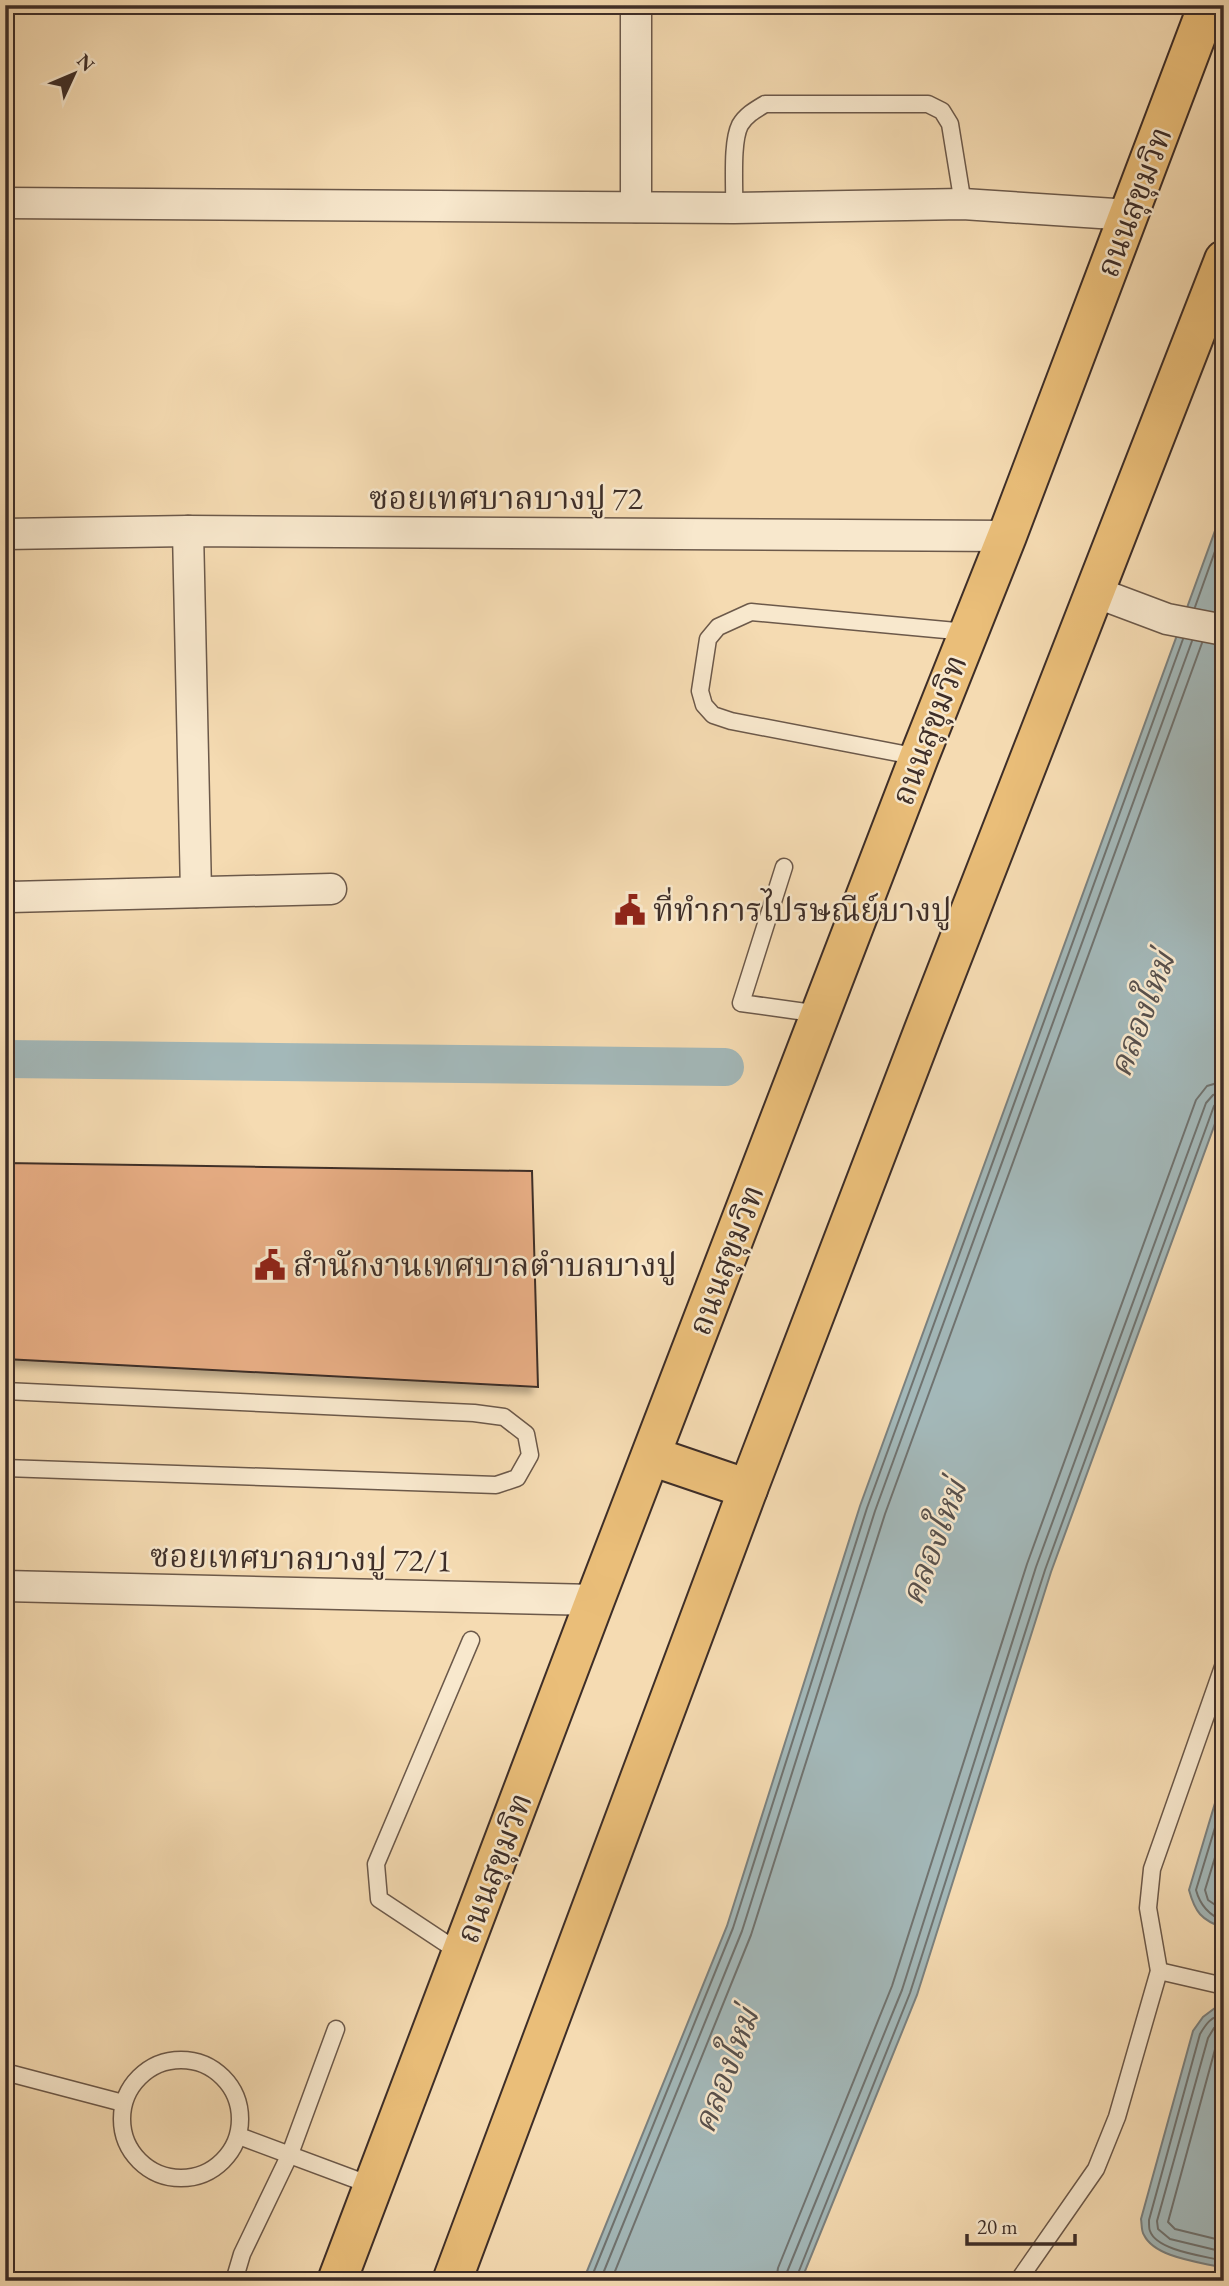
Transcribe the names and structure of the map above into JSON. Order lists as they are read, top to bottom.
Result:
{
  "streets": {
    "main road": ["ถนนสุขุมวิท"],
    "street": ["ซอยเทศบาลบางปู 72", "ซอยเทศบาลบางปู 72/1"]
  },
  "crossings": [
    ["ถนนสุขุมวิท", "ซอยเทศบาลบางปู 72"],
    ["ถนนสุขุมวิท", "ซอยเทศบาลบางปู 72/1"]
  ],
  "water": ["คลองใหม่"],
  "places": {
    "public building": ["ที่ทำการไปรษณีย์บางปู", "สำนักงานเทศบาลตำบลบางปู"]
  },
  "scale_bar": "20 m",
  "north": "top right"
}
